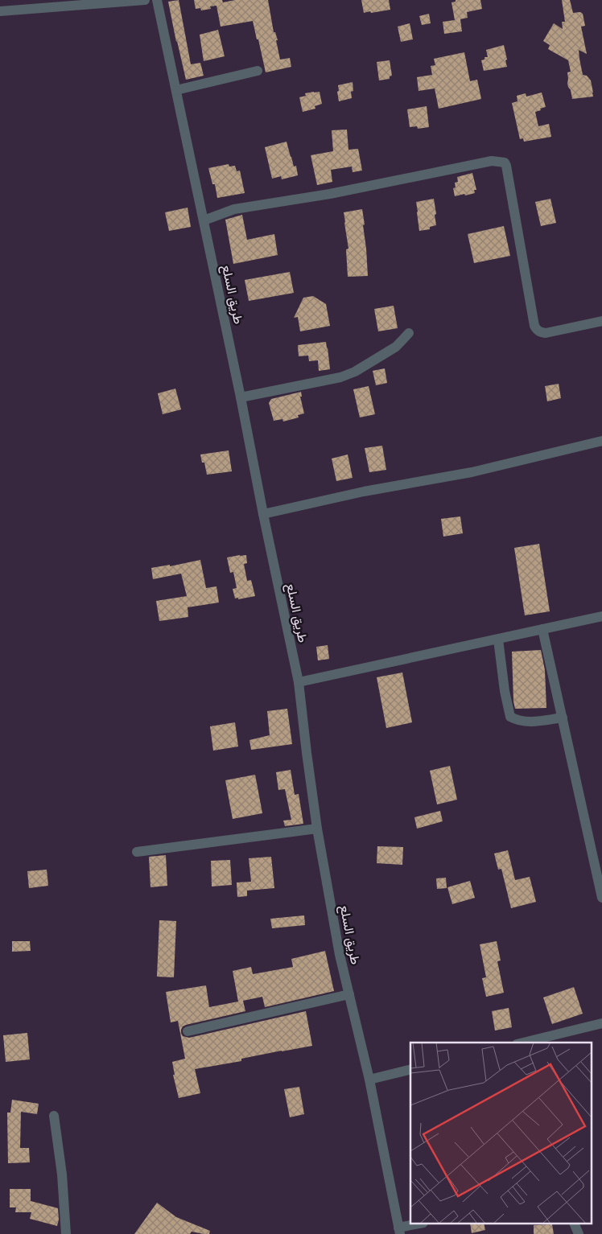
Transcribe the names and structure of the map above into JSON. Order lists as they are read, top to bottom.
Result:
{
  "streets": {
    "street": ["طريق السلع"]
  }
}
